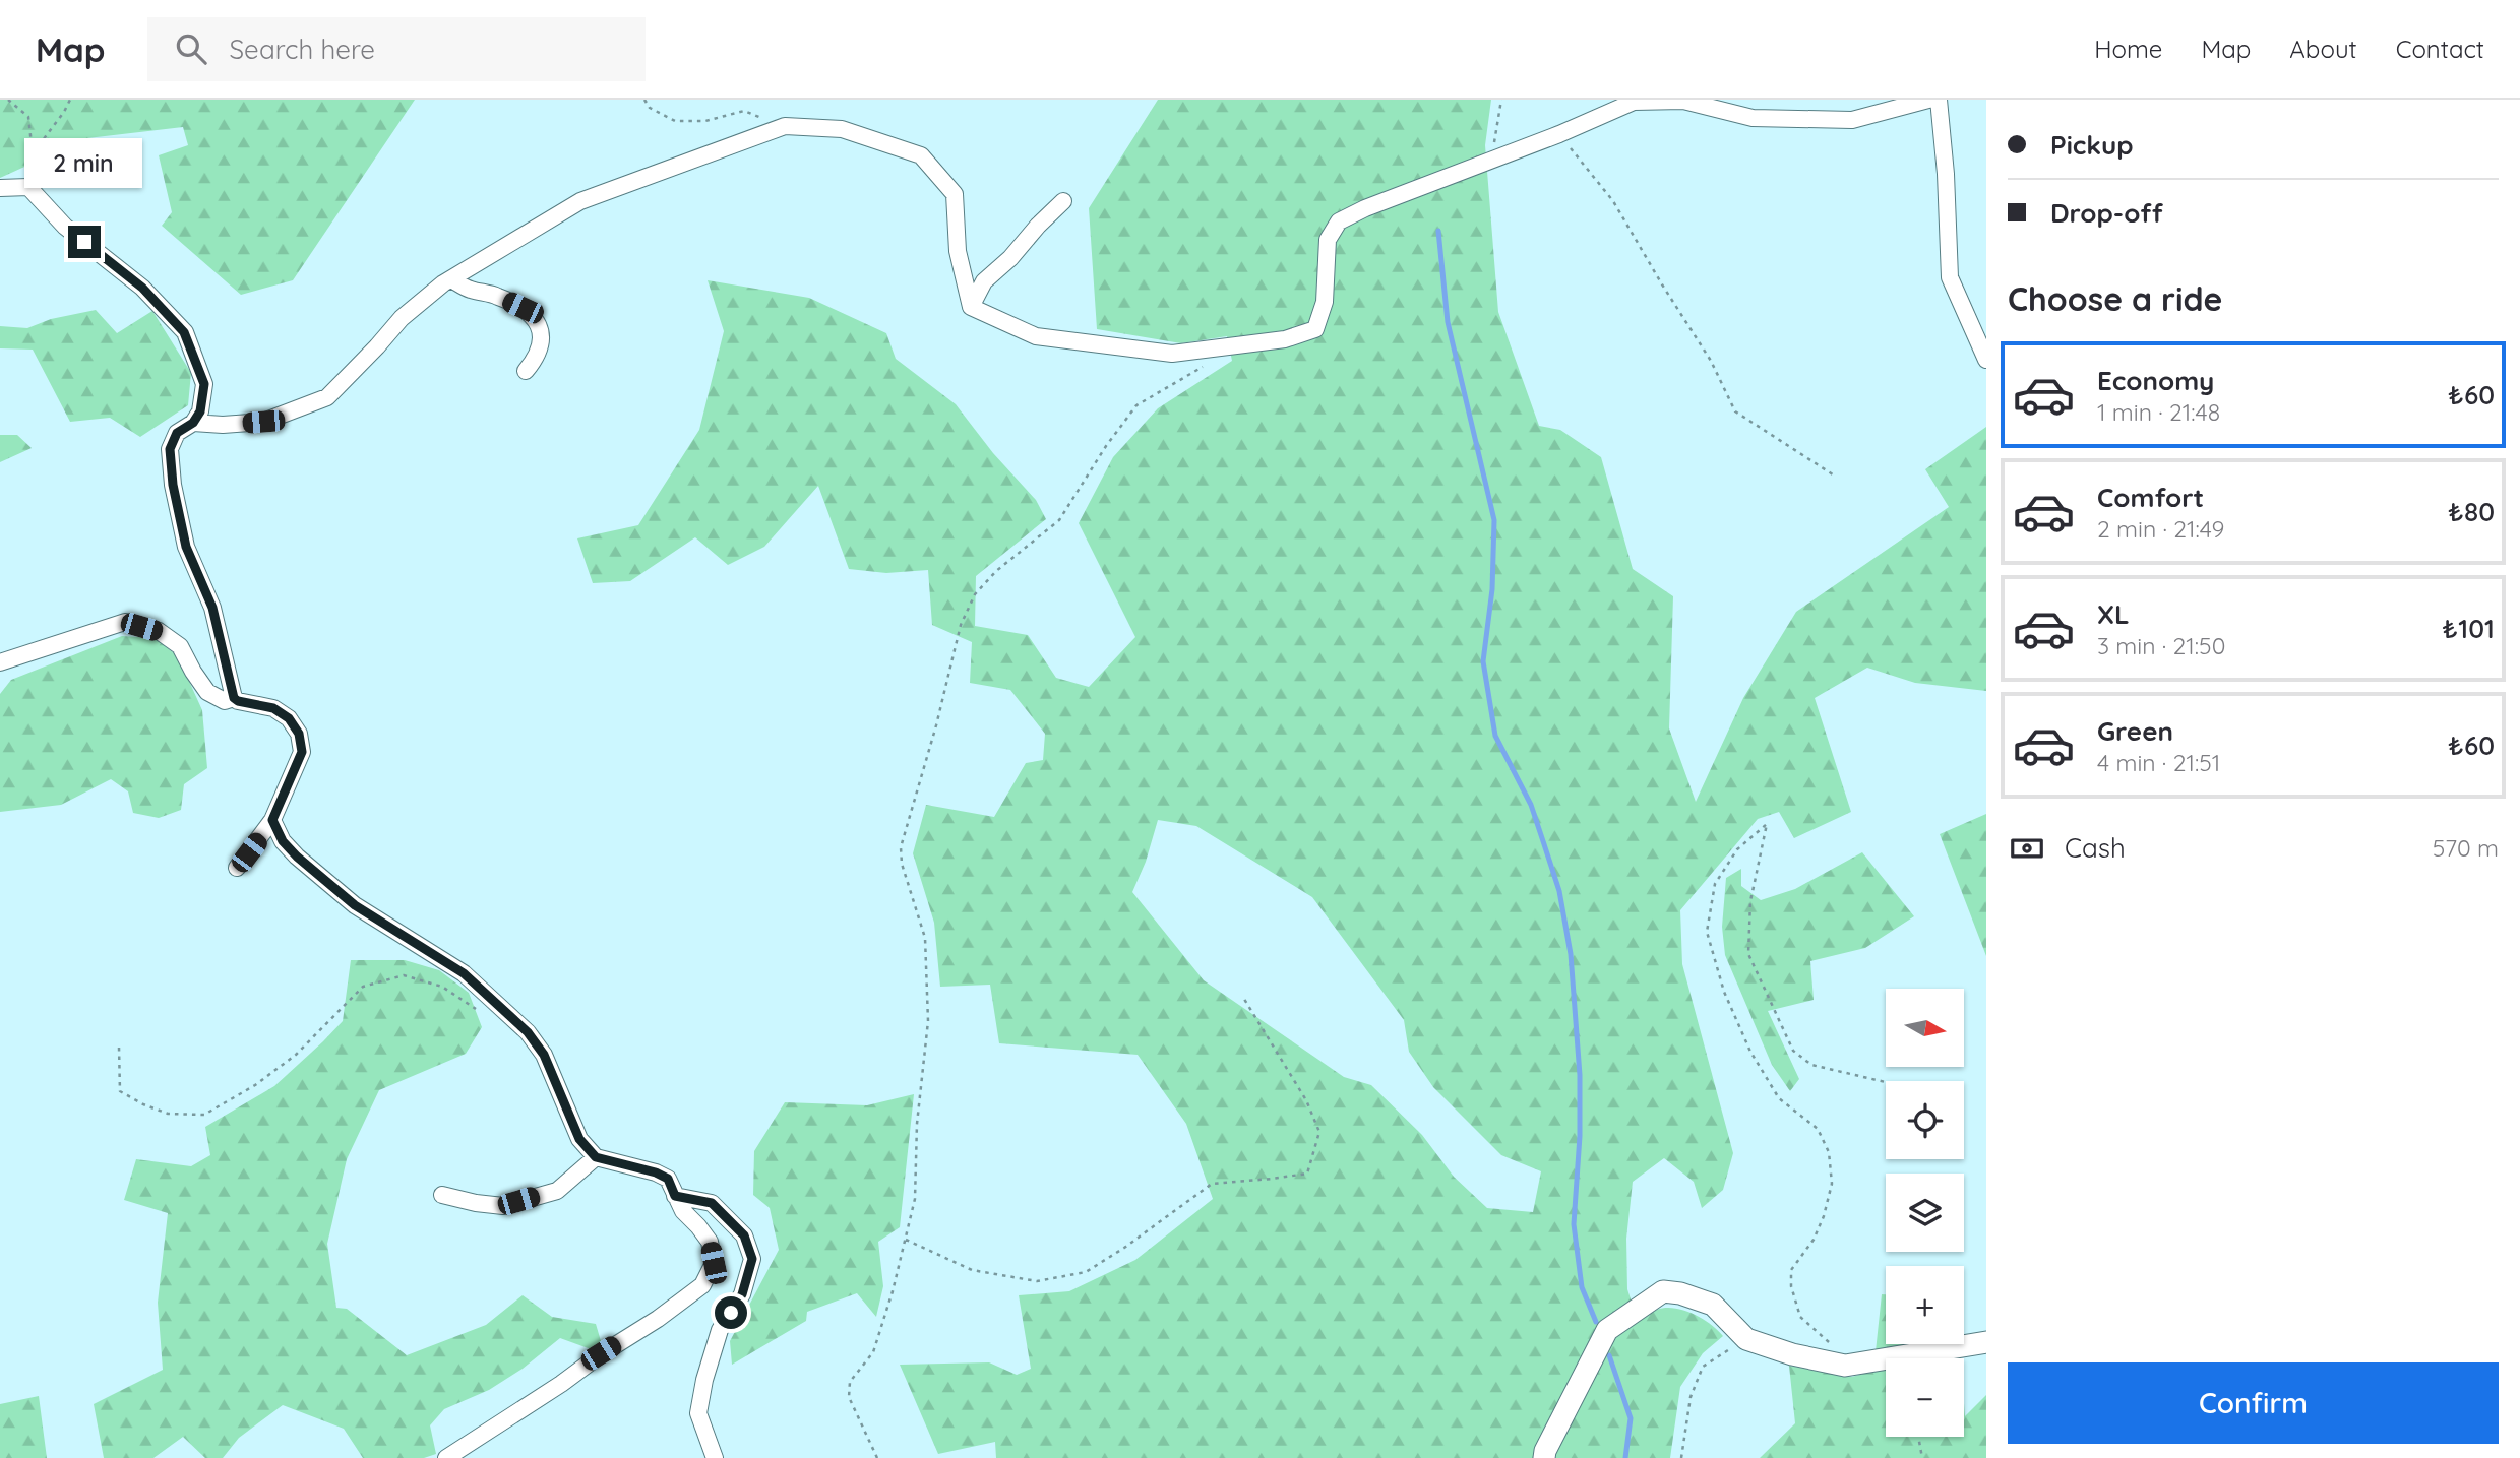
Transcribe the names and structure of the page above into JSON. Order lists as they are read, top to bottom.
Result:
{
  "north": "right",
  "page": {
    "header": "Map",
    "search": "Search here",
    "nav": [
      "Home",
      "Map",
      "About",
      "Contact"
    ],
    "banner": ["Pickup", "Drop-off"],
    "bubble": "2 min",
    "heading": "Choose a ride",
    "list": [
      {
        "name": "Economy",
        "note": "1 min · 21:48",
        "value": "₺60"
      },
      {
        "name": "Comfort",
        "note": "2 min · 21:49",
        "value": "₺80"
      },
      {
        "name": "XL",
        "note": "3 min · 21:50",
        "value": "₺101"
      },
      {
        "name": "Green",
        "note": "4 min · 21:51",
        "value": "₺60"
      }
    ],
    "pay": ["Cash", "570 m"],
    "map_buttons": ["+", "−"],
    "buttons": "Confirm"
  }
}
